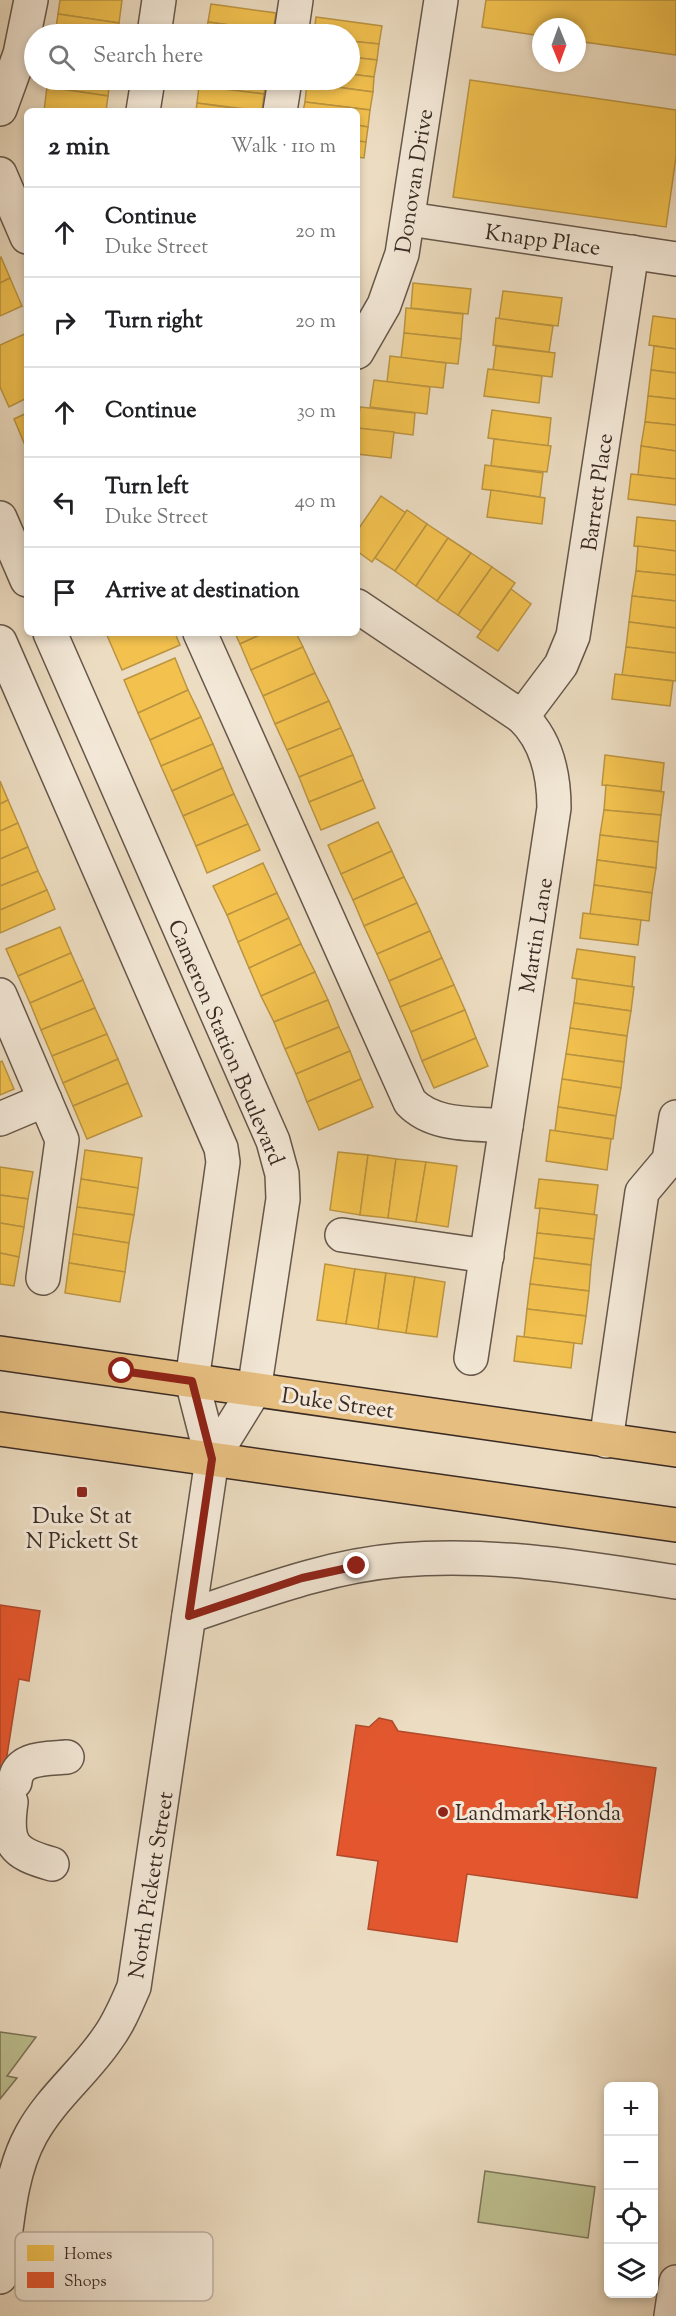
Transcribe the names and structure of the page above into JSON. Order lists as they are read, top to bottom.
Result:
{
  "streets": {
    "main road": ["Duke Street"],
    "street": [
      "Donovan Drive",
      "Knapp Place",
      "Barrett Place",
      "Martin Lane",
      "Cameron Station Boulevard",
      "North Pickett Street"
    ]
  },
  "crossings": [
    ["Donovan Drive", "Knapp Place"],
    ["Knapp Place", "Barrett Place"],
    ["Barrett Place", "Martin Lane"],
    ["Cameron Station Boulevard", "Duke Street"],
    ["Cameron Station Boulevard", "North Pickett Street"]
  ],
  "places": {
    "transit": ["Duke St at N Pickett St"],
    "other": ["Landmark Honda"]
  },
  "legend": ["Homes", "Shops"],
  "north": "bottom",
  "page": {
    "search": "Search here",
    "heading": ["2 min", "Walk · 110 m"],
    "list": [
      ["Continue", "Duke Street", "20 m"],
      ["Turn right", "20 m"],
      ["Continue", "30 m"],
      ["Turn left", "Duke Street", "40 m"],
      "Arrive at destination"
    ],
    "map_buttons": ["+", "−"]
  }
}
